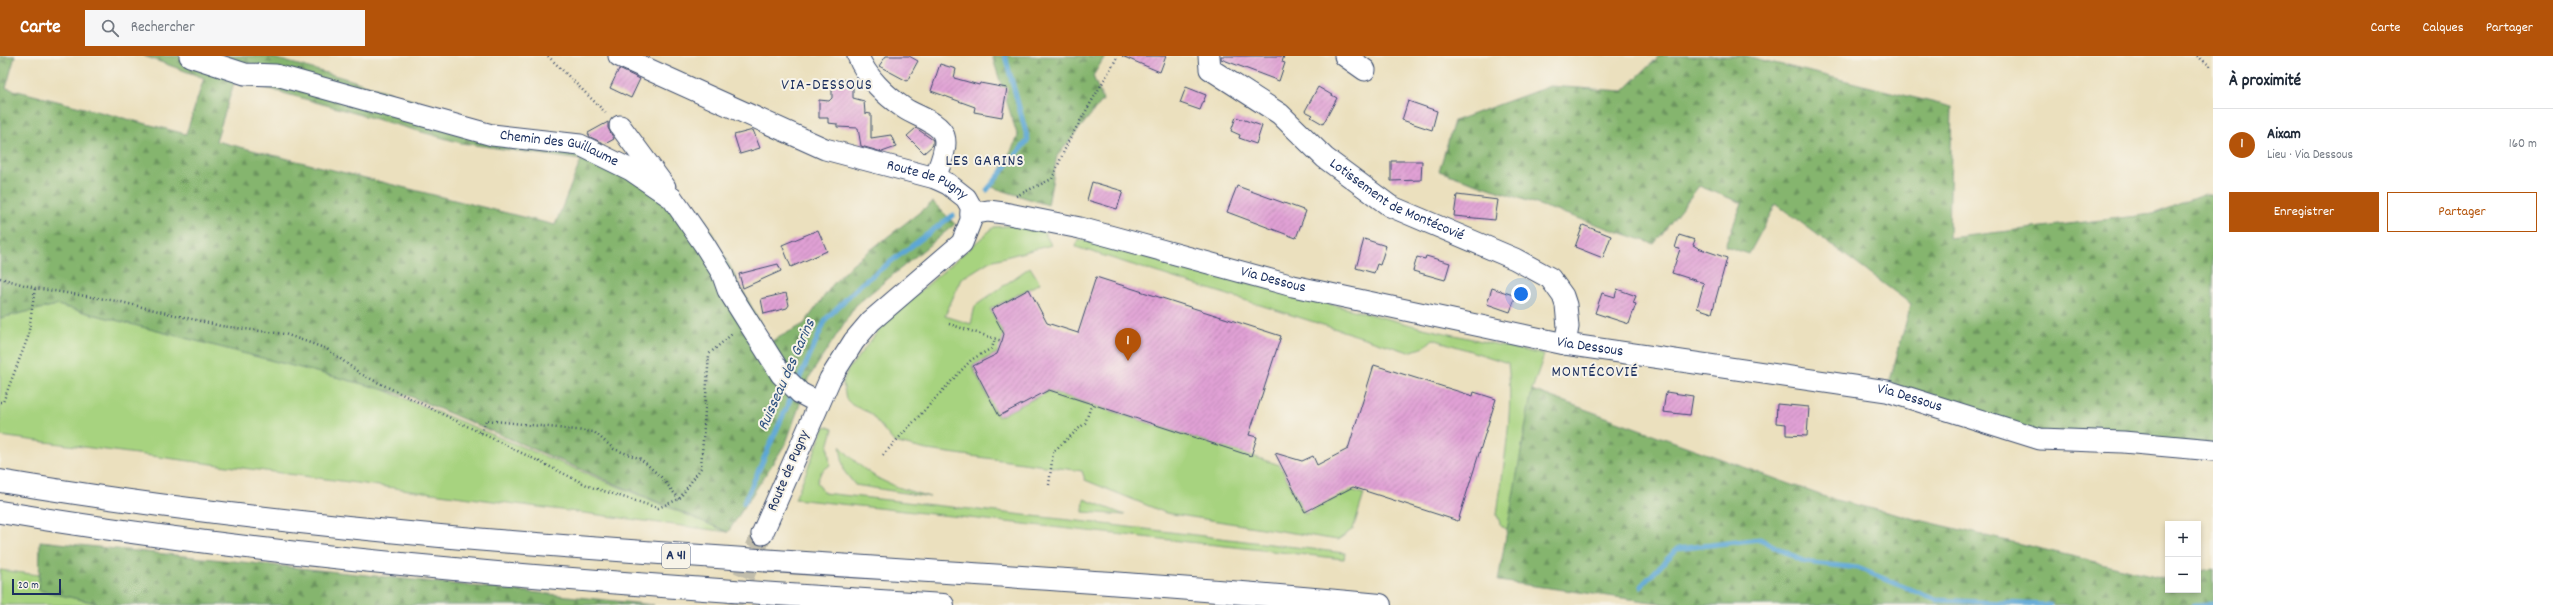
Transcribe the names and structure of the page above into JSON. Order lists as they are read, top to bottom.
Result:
{
  "streets": {
    "highway": ["A 41"],
    "street": [
      "Chemin des Guillaume",
      "Route de Pugny",
      "Lotissement de Montécovié",
      "Via Dessous"
    ]
  },
  "crossings": [
    ["Chemin des Guillaume", "Route de Pugny"],
    ["Route de Pugny", "Via Dessous"],
    ["Lotissement de Montécovié", "Via Dessous"]
  ],
  "districts": ["VIA-DESSOUS", "LES GARINS", "MONTÉCOVIÉ"],
  "water": ["Ruisseau des Garins"],
  "scale_bar": "20 m",
  "page": {
    "header": "Carte",
    "search": "Rechercher",
    "nav": ["Carte", "Calques", "Partager"],
    "heading": "À proximité",
    "list": [
      {
        "mark": "1",
        "name": "Aixam",
        "note": "Lieu · Via Dessous",
        "value": "160 m"
      }
    ],
    "buttons": ["Enregistrer", "Partager"],
    "pins": "1",
    "map_buttons": ["+", "−"],
    "scale": "20 m"
  }
}
